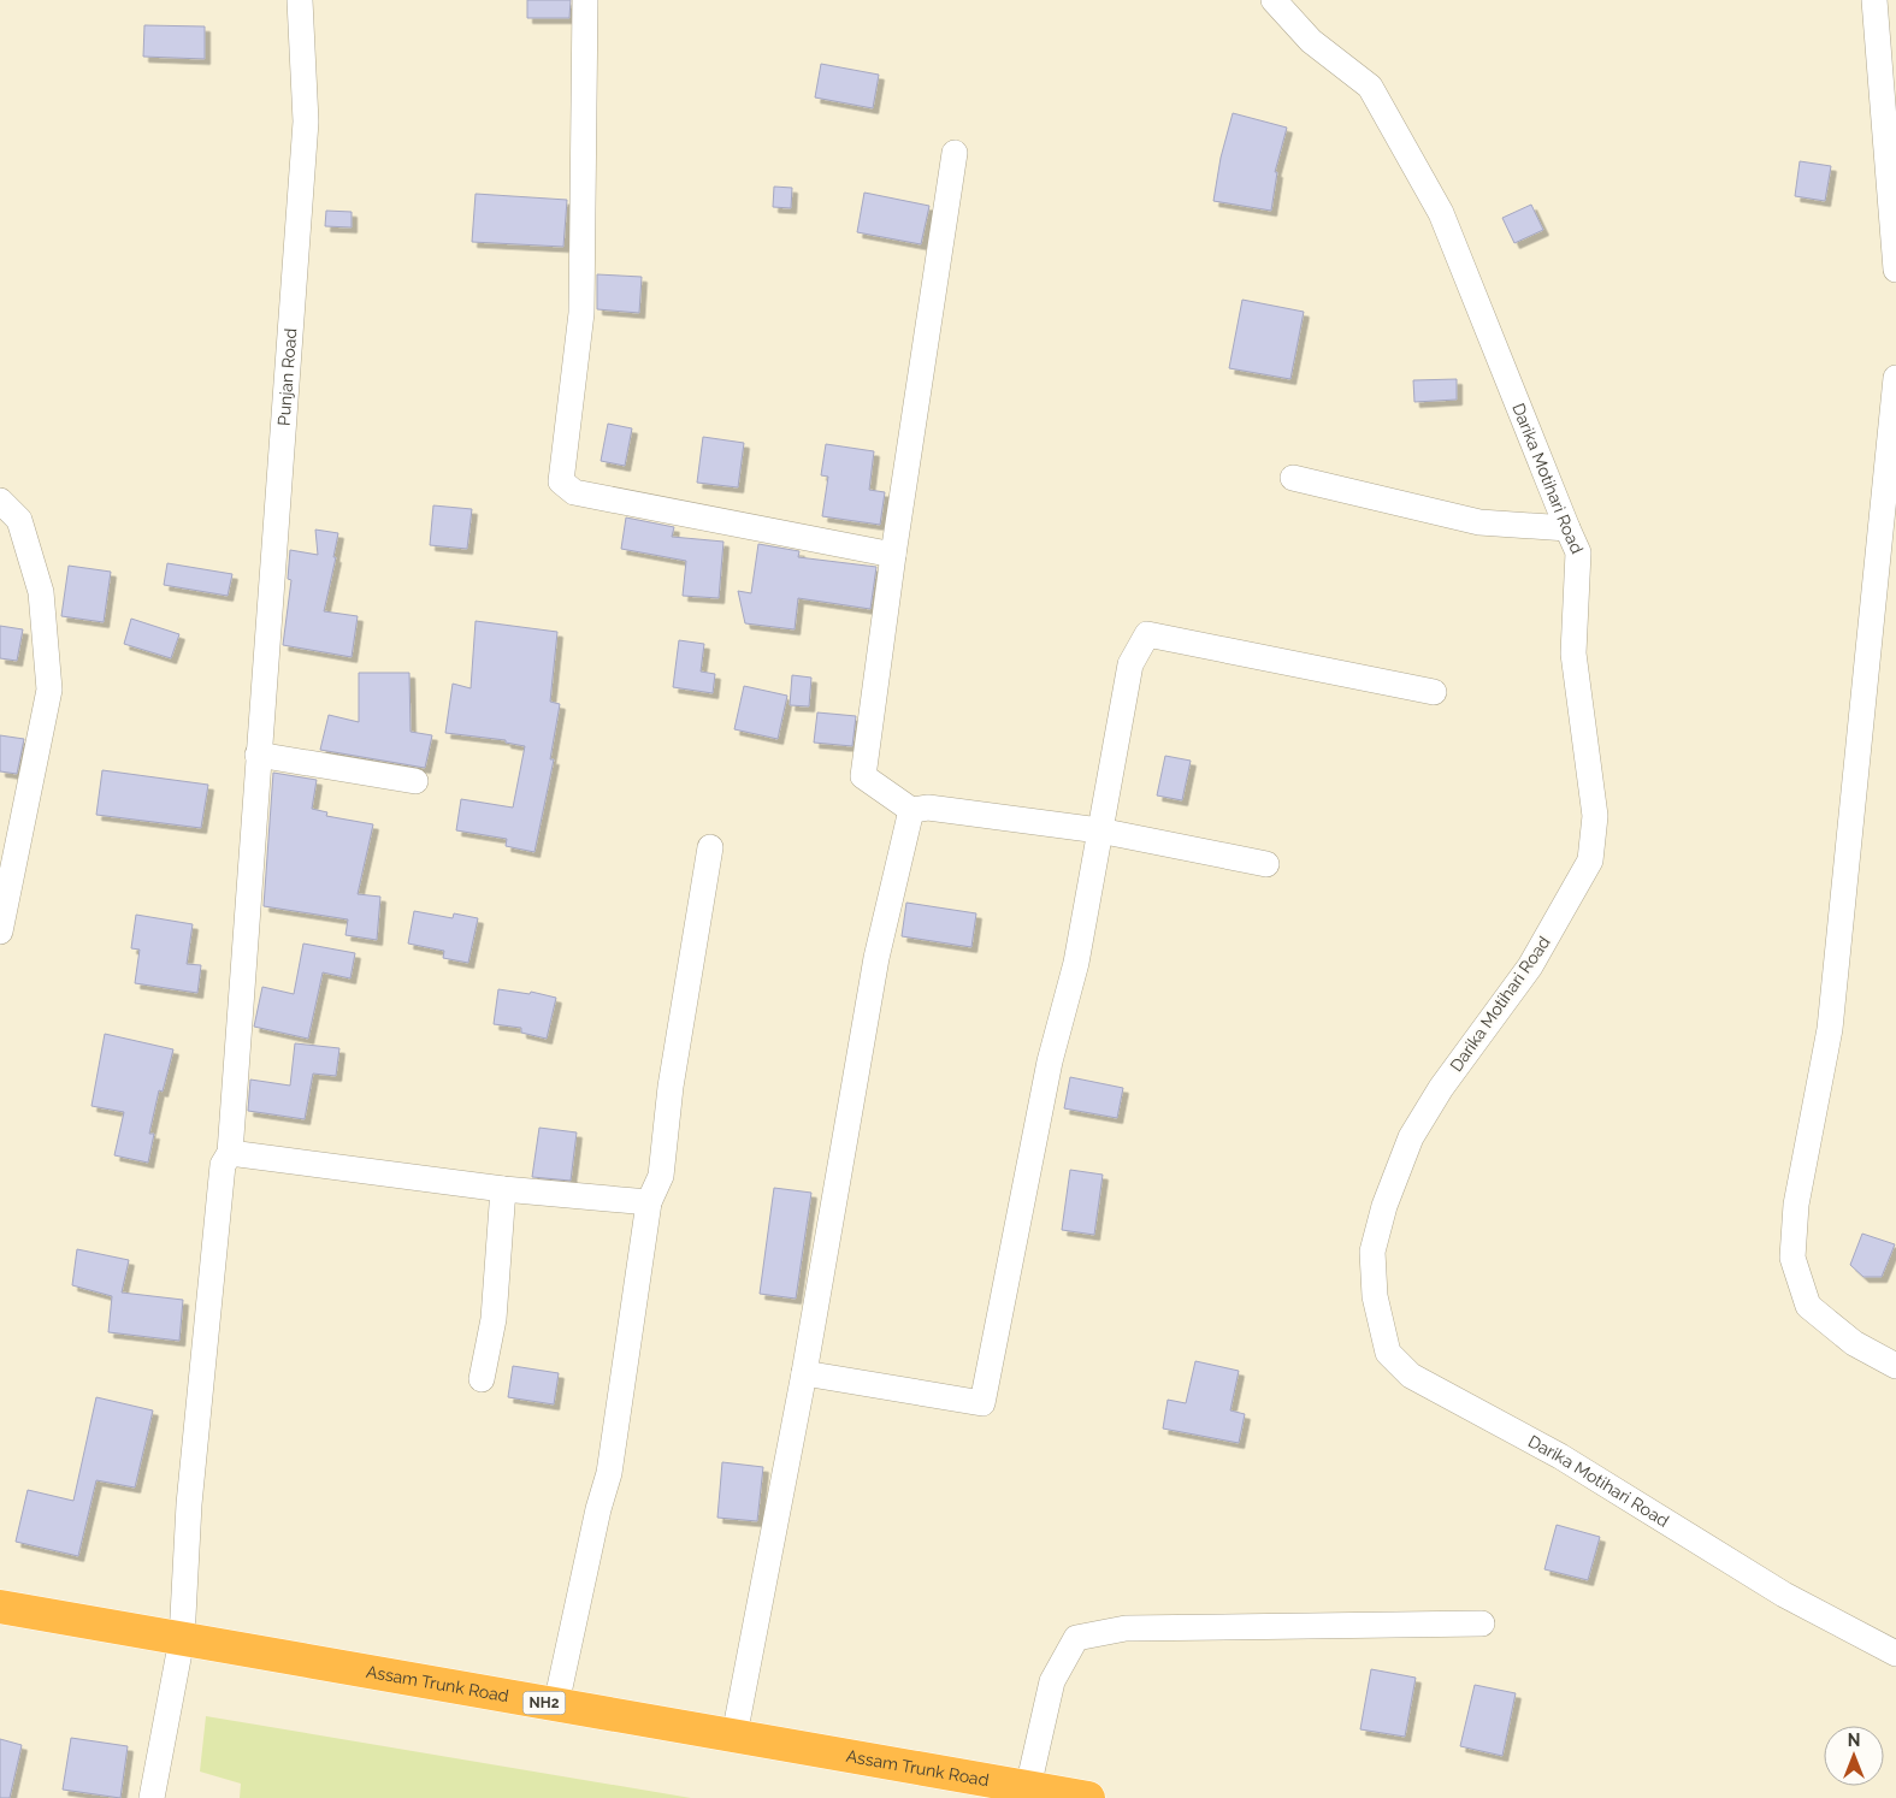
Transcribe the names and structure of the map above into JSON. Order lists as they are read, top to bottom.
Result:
{
  "streets": {
    "highway": ["Assam Trunk Road", "NH2"],
    "street": ["Punjan Road", "Darika Motihari Road"]
  },
  "crossings": [
    ["Punjan Road", "Assam Trunk Road"]
  ],
  "north": "top"
}
